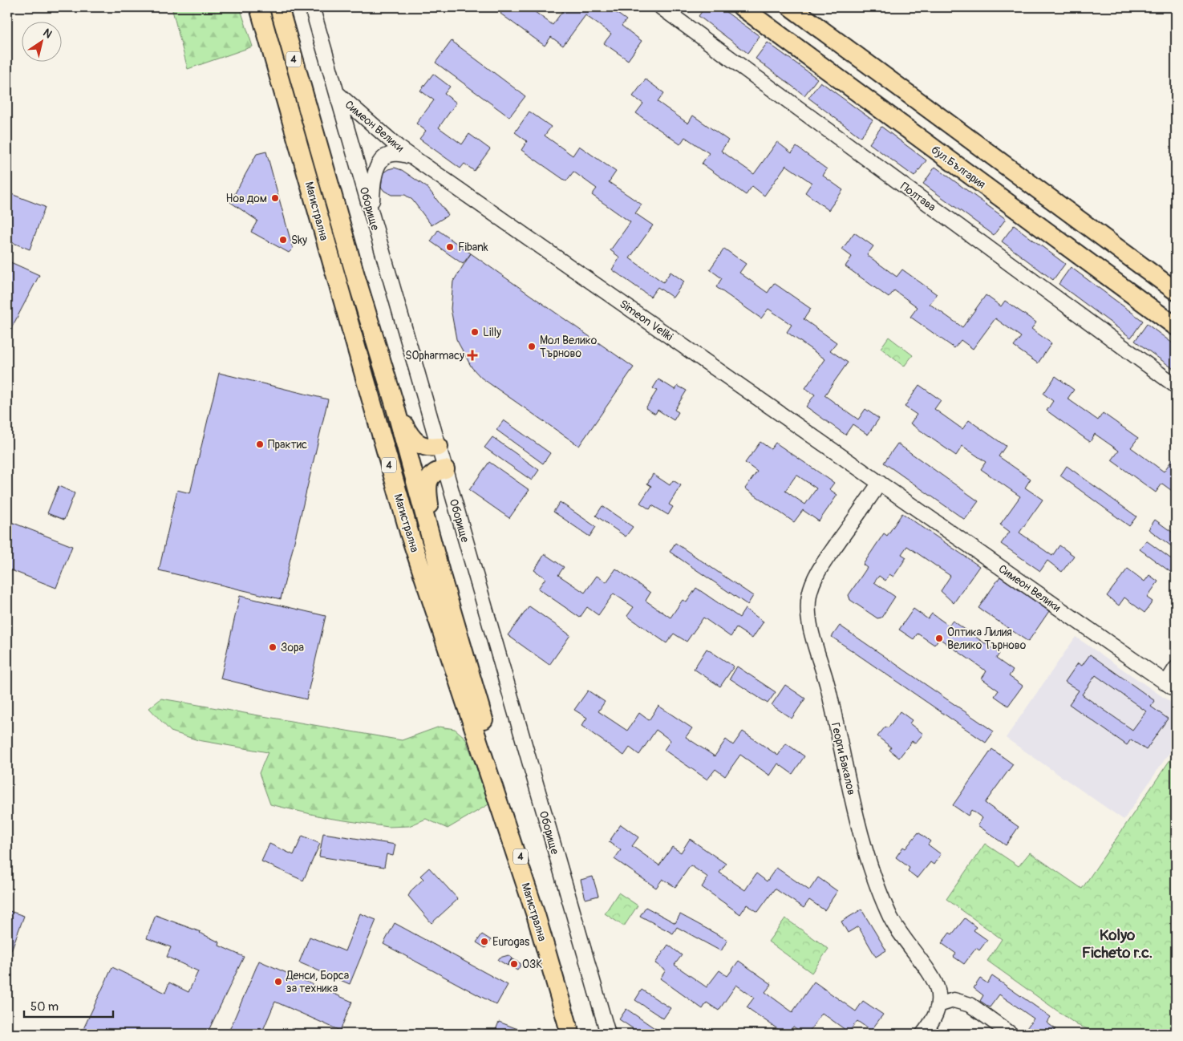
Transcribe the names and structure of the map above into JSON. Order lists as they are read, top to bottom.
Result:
{
  "streets": {
    "main road": ["4", "бул.България", "Магистрална"],
    "street": [
      "Симеон Велики",
      "Полтава",
      "Оборище",
      "Simeon Veliki",
      "Георги Бакалов"
    ]
  },
  "crossings": [
    ["4", "Магистрална"],
    ["Симеон Велики", "Оборище"],
    ["Симеон Велики", "Simeon Veliki"],
    ["Симеон Велики", "Георги Бакалов"],
    ["Simeon Veliki", "Георги Бакалов"]
  ],
  "districts": ["Kolyo Ficheto r.c."],
  "places": {
    "other": [
      "Нов дом",
      "Sky",
      "Fibank",
      "Lilly",
      "Мол Велико Търново",
      "Практис",
      "Оптика Лилия Велико Търново",
      "Зора",
      "Eurogas",
      "ОЗК",
      "Денси, Борса за техника"
    ],
    "health": ["SOpharmacy"]
  },
  "scale_bar": "50 m",
  "north": "top right"
}
